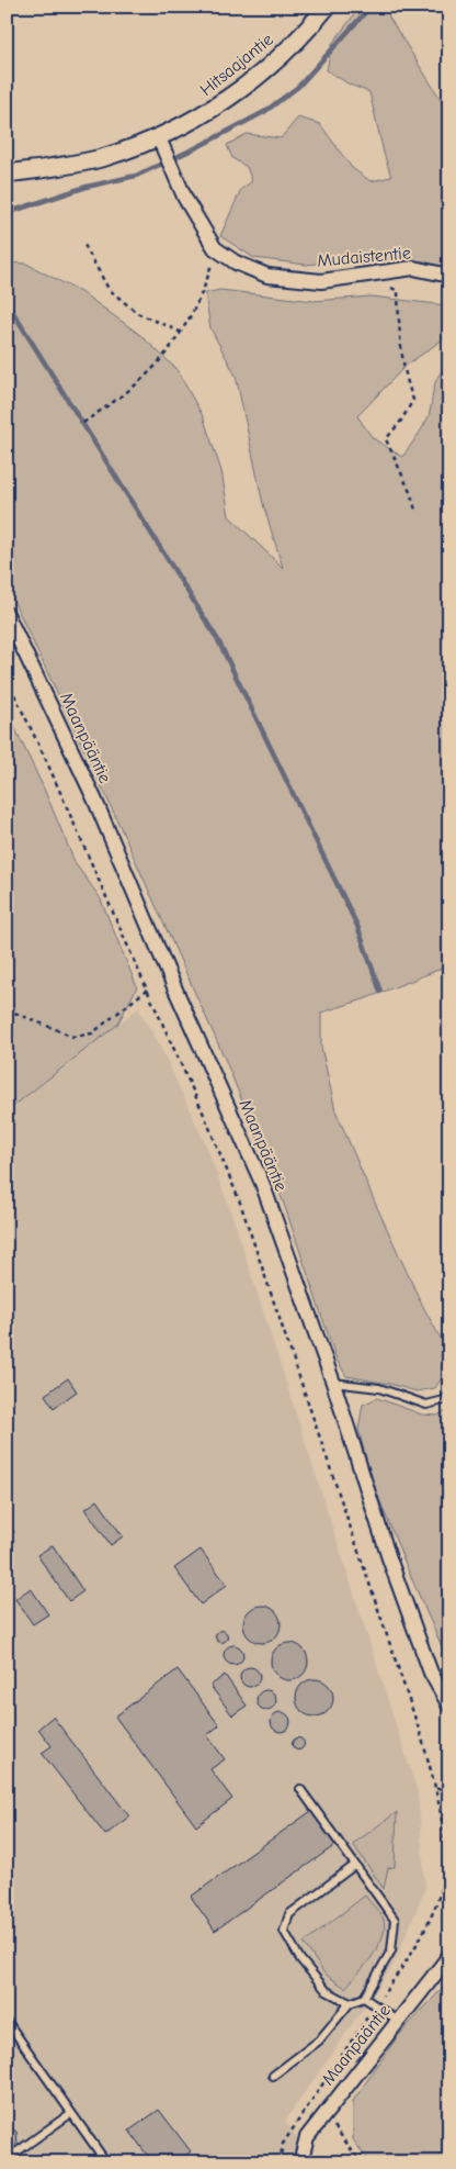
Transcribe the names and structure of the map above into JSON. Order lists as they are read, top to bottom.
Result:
{
  "streets": {
    "street": ["Hitsaajantie", "Mudaistentie", "Maanpääntie"]
  },
  "crossings": [
    ["Hitsaajantie", "Mudaistentie"]
  ]
}
